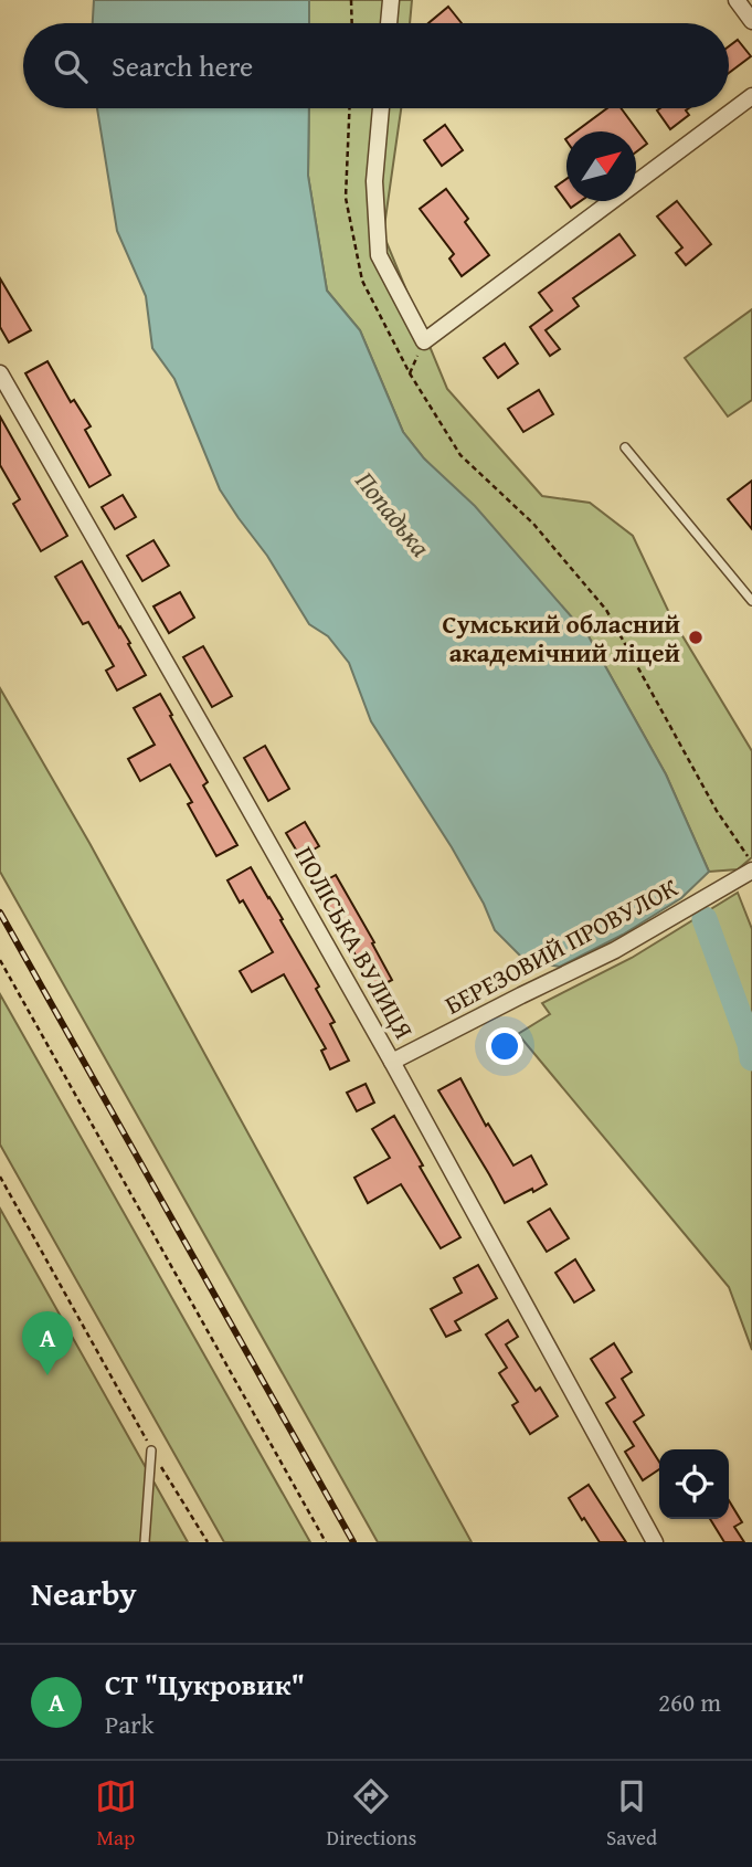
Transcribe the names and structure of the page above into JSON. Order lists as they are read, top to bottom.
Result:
{
  "streets": {
    "street": ["ПОЛІСЬКА ВУЛИЦЯ", "БЕРЕЗОВИЙ ПРОВУЛОК"]
  },
  "crossings": [
    ["ПОЛІСЬКА ВУЛИЦЯ", "БЕРЕЗОВИЙ ПРОВУЛОК"]
  ],
  "water": ["Попадька"],
  "places": ["Сумський обласний академічний ліцей"],
  "north": "top right",
  "page": {
    "search": "Search here",
    "pins": "A",
    "heading": "Nearby",
    "list": [
      {
        "mark": "A",
        "name": "СТ \"Цукровик\"",
        "note": "Park",
        "value": "260 m"
      }
    ],
    "nav": ["Map", "Directions", "Saved"]
  }
}
